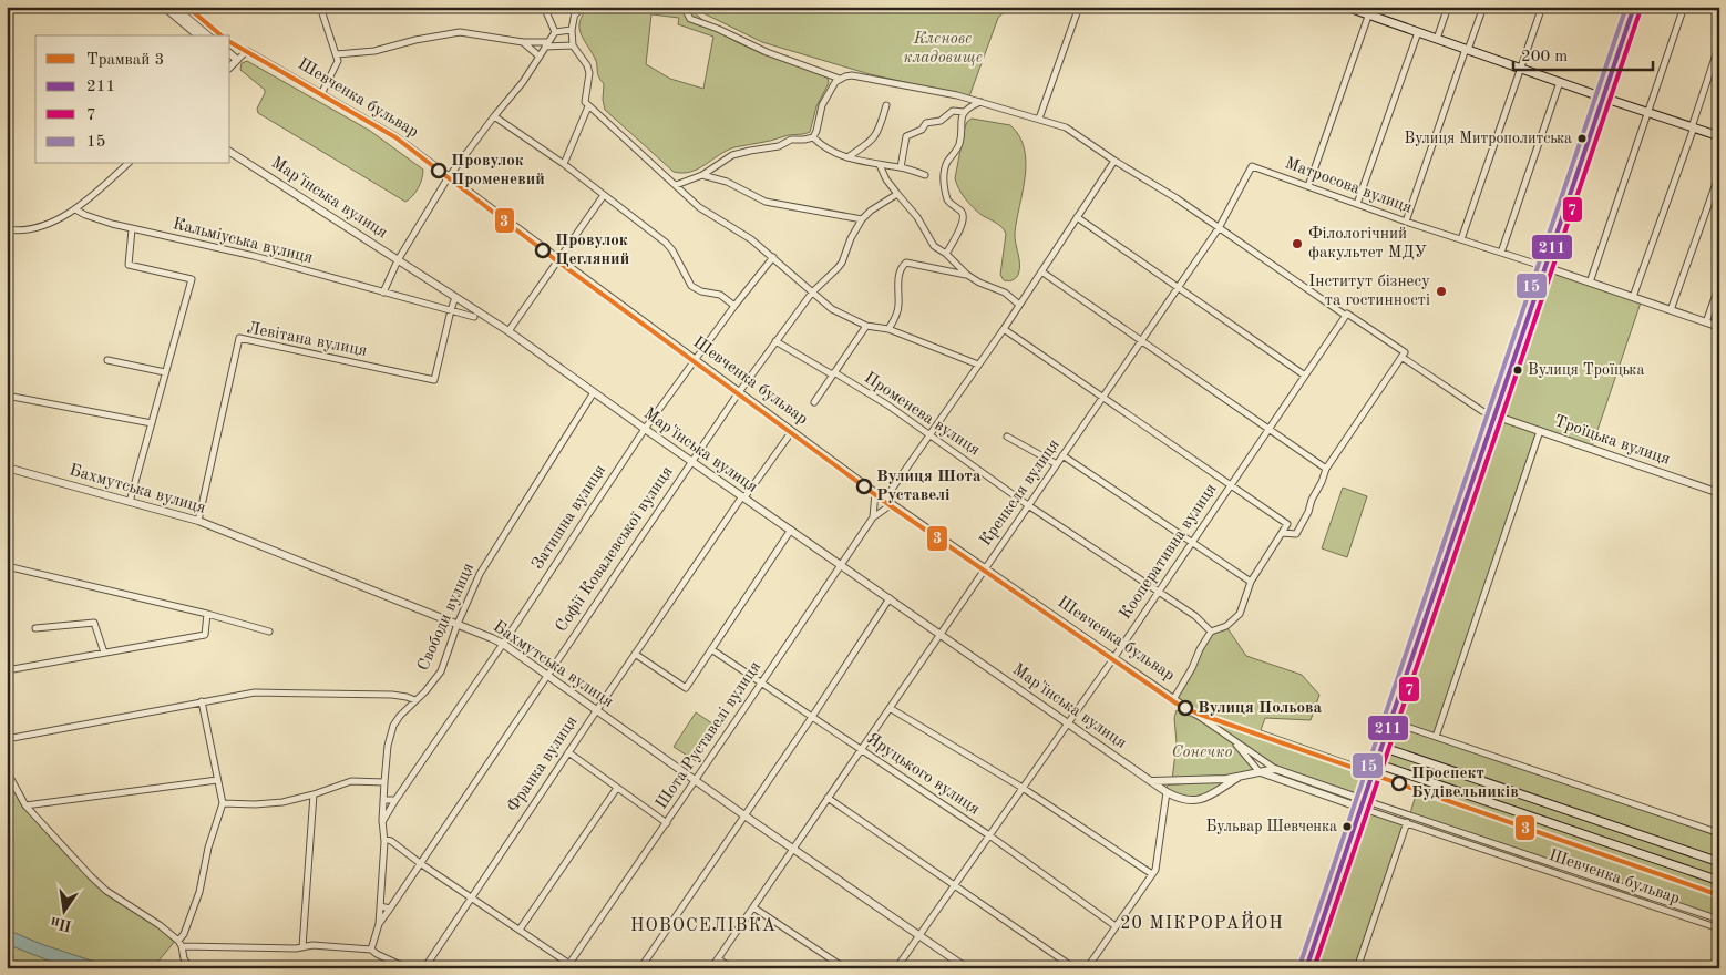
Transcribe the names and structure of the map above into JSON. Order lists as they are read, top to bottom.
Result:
{
  "streets": {
    "main road": ["Шевченка бульвар"],
    "street": [
      "Матросова вулиця",
      "Мар'їнська вулиця",
      "Кальміуська вулиця",
      "Левітана вулиця",
      "Променева вулиця",
      "Троїцька вулиця",
      "Бахмутська вулиця",
      "Кренкеля вулиця",
      "Затишна вулиця",
      "Софії Ковалевської вулиця",
      "Кооперативна вулиця",
      "Свободи вулиця",
      "Шота Руставелі вулиця",
      "Франка вулиця",
      "Яруцького вулиця"
    ]
  },
  "crossings": [
    ["Шевченка бульвар", "Кренкеля вулиця"],
    ["Шевченка бульвар", "Затишна вулиця"],
    ["Шевченка бульвар", "Софії Ковалевської вулиця"],
    ["Шевченка бульвар", "Кооперативна вулиця"],
    ["Шевченка бульвар", "Франка вулиця"],
    ["Матросова вулиця", "Кренкеля вулиця"],
    ["Мар'їнська вулиця", "Левітана вулиця"],
    ["Мар'їнська вулиця", "Кренкеля вулиця"],
    ["Мар'їнська вулиця", "Затишна вулиця"],
    ["Мар'їнська вулиця", "Софії Ковалевської вулиця"],
    ["Мар'їнська вулиця", "Кооперативна вулиця"],
    ["Мар'їнська вулиця", "Свободи вулиця"],
    ["Мар'їнська вулиця", "Шота Руставелі вулиця"],
    ["Мар'їнська вулиця", "Франка вулиця"],
    ["Кальміуська вулиця", "Левітана вулиця"],
    ["Левітана вулиця", "Бахмутська вулиця"],
    ["Променева вулиця", "Кренкеля вулиця"],
    ["Променева вулиця", "Софії Ковалевської вулиця"],
    ["Променева вулиця", "Кооперативна вулиця"],
    ["Бахмутська вулиця", "Кренкеля вулиця"],
    ["Бахмутська вулиця", "Затишна вулиця"],
    ["Бахмутська вулиця", "Софії Ковалевської вулиця"],
    ["Бахмутська вулиця", "Кооперативна вулиця"],
    ["Бахмутська вулиця", "Свободи вулиця"],
    ["Бахмутська вулиця", "Шота Руставелі вулиця"],
    ["Бахмутська вулиця", "Франка вулиця"],
    ["Кренкеля вулиця", "Яруцького вулиця"],
    ["Кооперативна вулиця", "Яруцького вулиця"],
    ["Шота Руставелі вулиця", "Яруцького вулиця"]
  ],
  "districts": ["20 МІКРОРАЙОН", "НОВОСЕЛІВКА"],
  "parks": ["Кленове кладовище", "Сонечко"],
  "places": [
    "Вулиця Митрополитська",
    "Провулок Променевий",
    "Філологічний факультет МДУ",
    "Провулок Цегляний",
    "Інститут бізнесу та гостинності",
    "Вулиця Троїцька",
    "Вулиця Шота Руставелі",
    "Вулиця Польова",
    "Проспект Будівельників",
    "Бульвар Шевченка"
  ],
  "lines": [
    "tram line 3",
    "transit line 211",
    "transit line 15",
    "transit line 7"
  ],
  "legend": [
    "Трамвай 3",
    "211",
    "7",
    "15"
  ],
  "scale_bar": "200 m",
  "north": "bottom"
}
